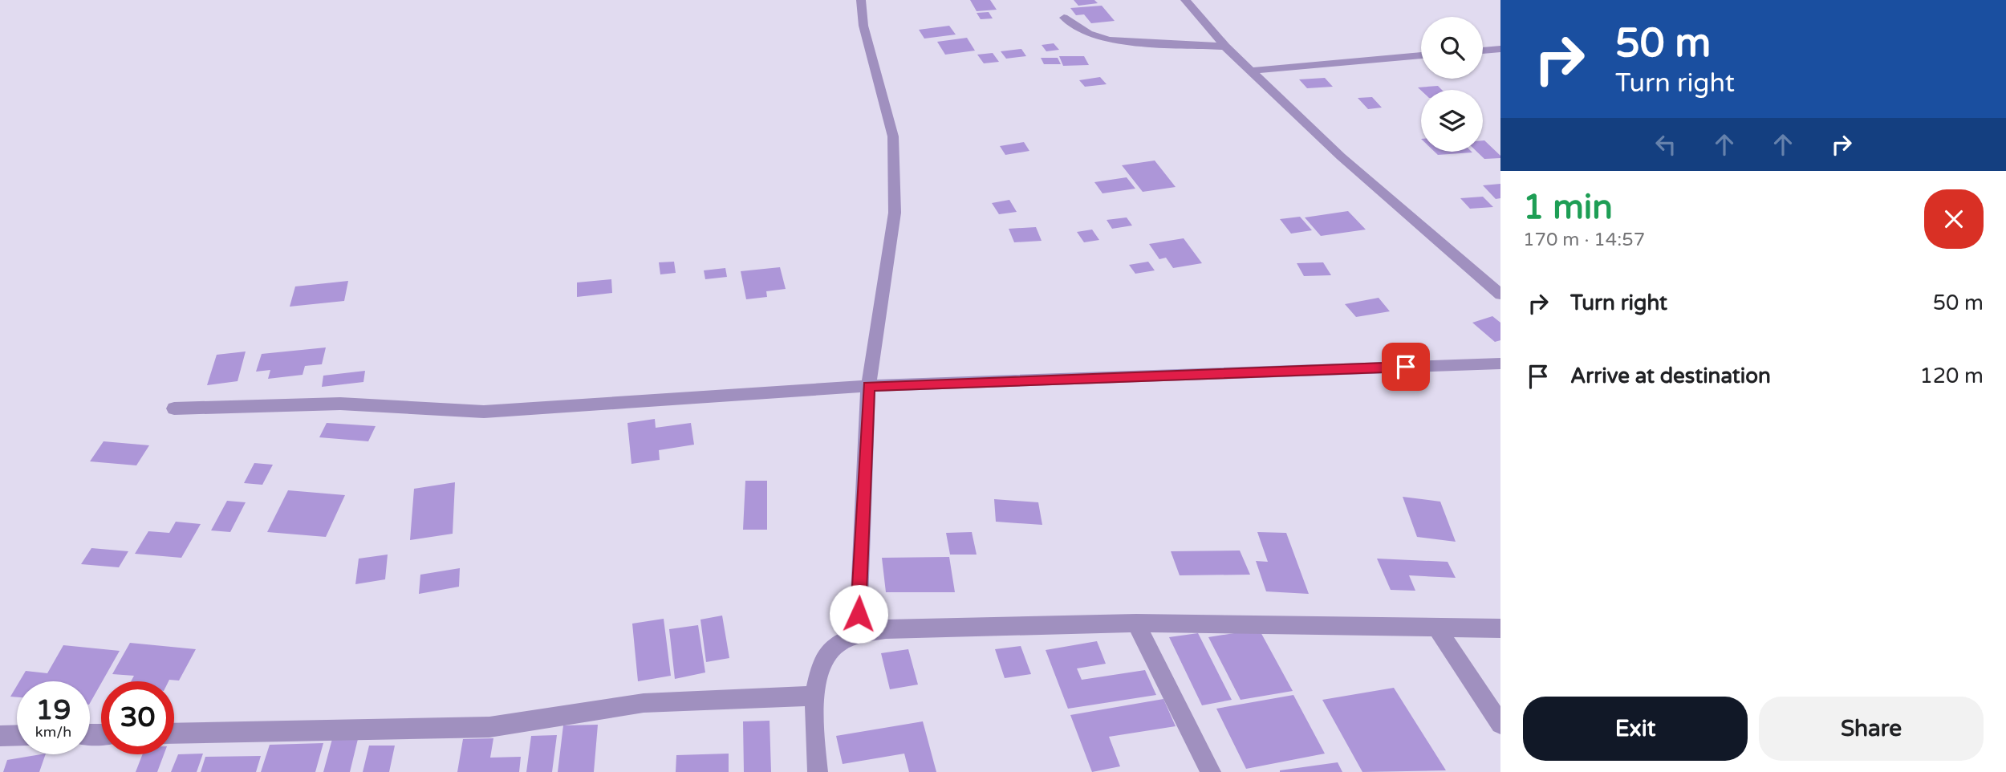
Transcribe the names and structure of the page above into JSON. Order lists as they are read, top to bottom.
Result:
{
  "page": {
    "turn": ["50 m", "Turn right"],
    "heading": ["1 min", "170 m · 14:57"],
    "list": [
      {
        "name": "Turn right",
        "value": "50 m"
      },
      {
        "name": "Arrive at destination",
        "value": "120 m"
      }
    ],
    "speed": "19 km/h",
    "limit": "30",
    "buttons": ["Exit", "Share"]
  }
}
